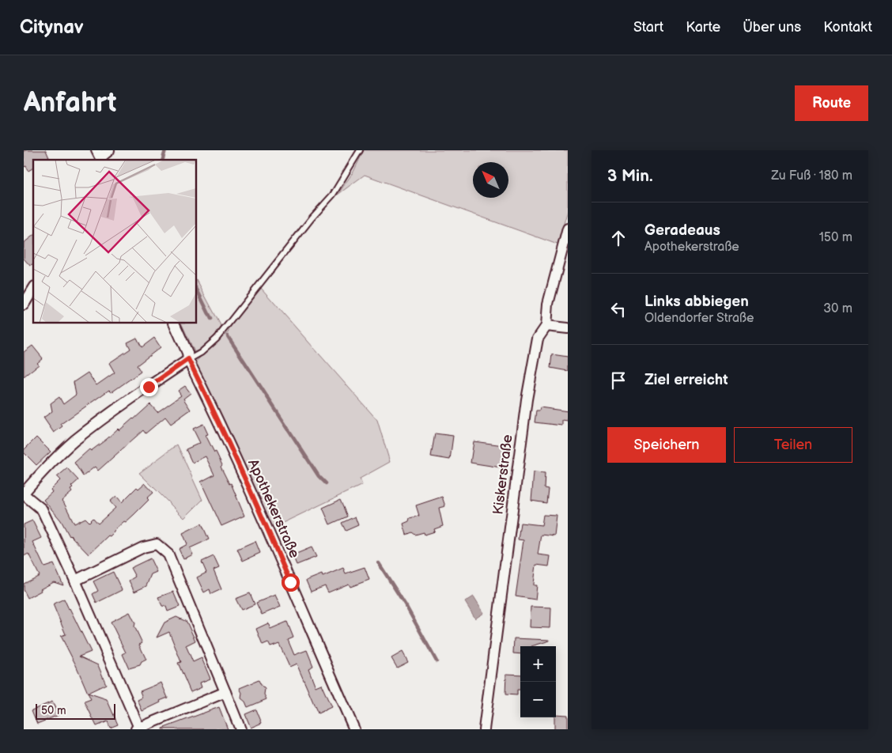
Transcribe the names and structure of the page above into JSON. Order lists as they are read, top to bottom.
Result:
{
  "streets": {
    "street": ["Kiskerstraße", "Apothekerstraße"]
  },
  "scale_bar": "50 m",
  "north": "top left",
  "page": {
    "header": "Citynav",
    "nav": [
      "Start",
      "Karte",
      "Über uns",
      "Kontakt"
    ],
    "buttons": [
      "Route",
      ["Speichern", "Teilen"]
    ],
    "title": "Anfahrt",
    "heading": ["3 Min.", "Zu Fuß · 180 m"],
    "list": [
      ["Geradeaus", "Apothekerstraße", "150 m"],
      ["Links abbiegen", "Oldendorfer Straße", "30 m"],
      "Ziel erreicht"
    ],
    "map_buttons": ["+", "−"],
    "scale": "50 m"
  }
}
